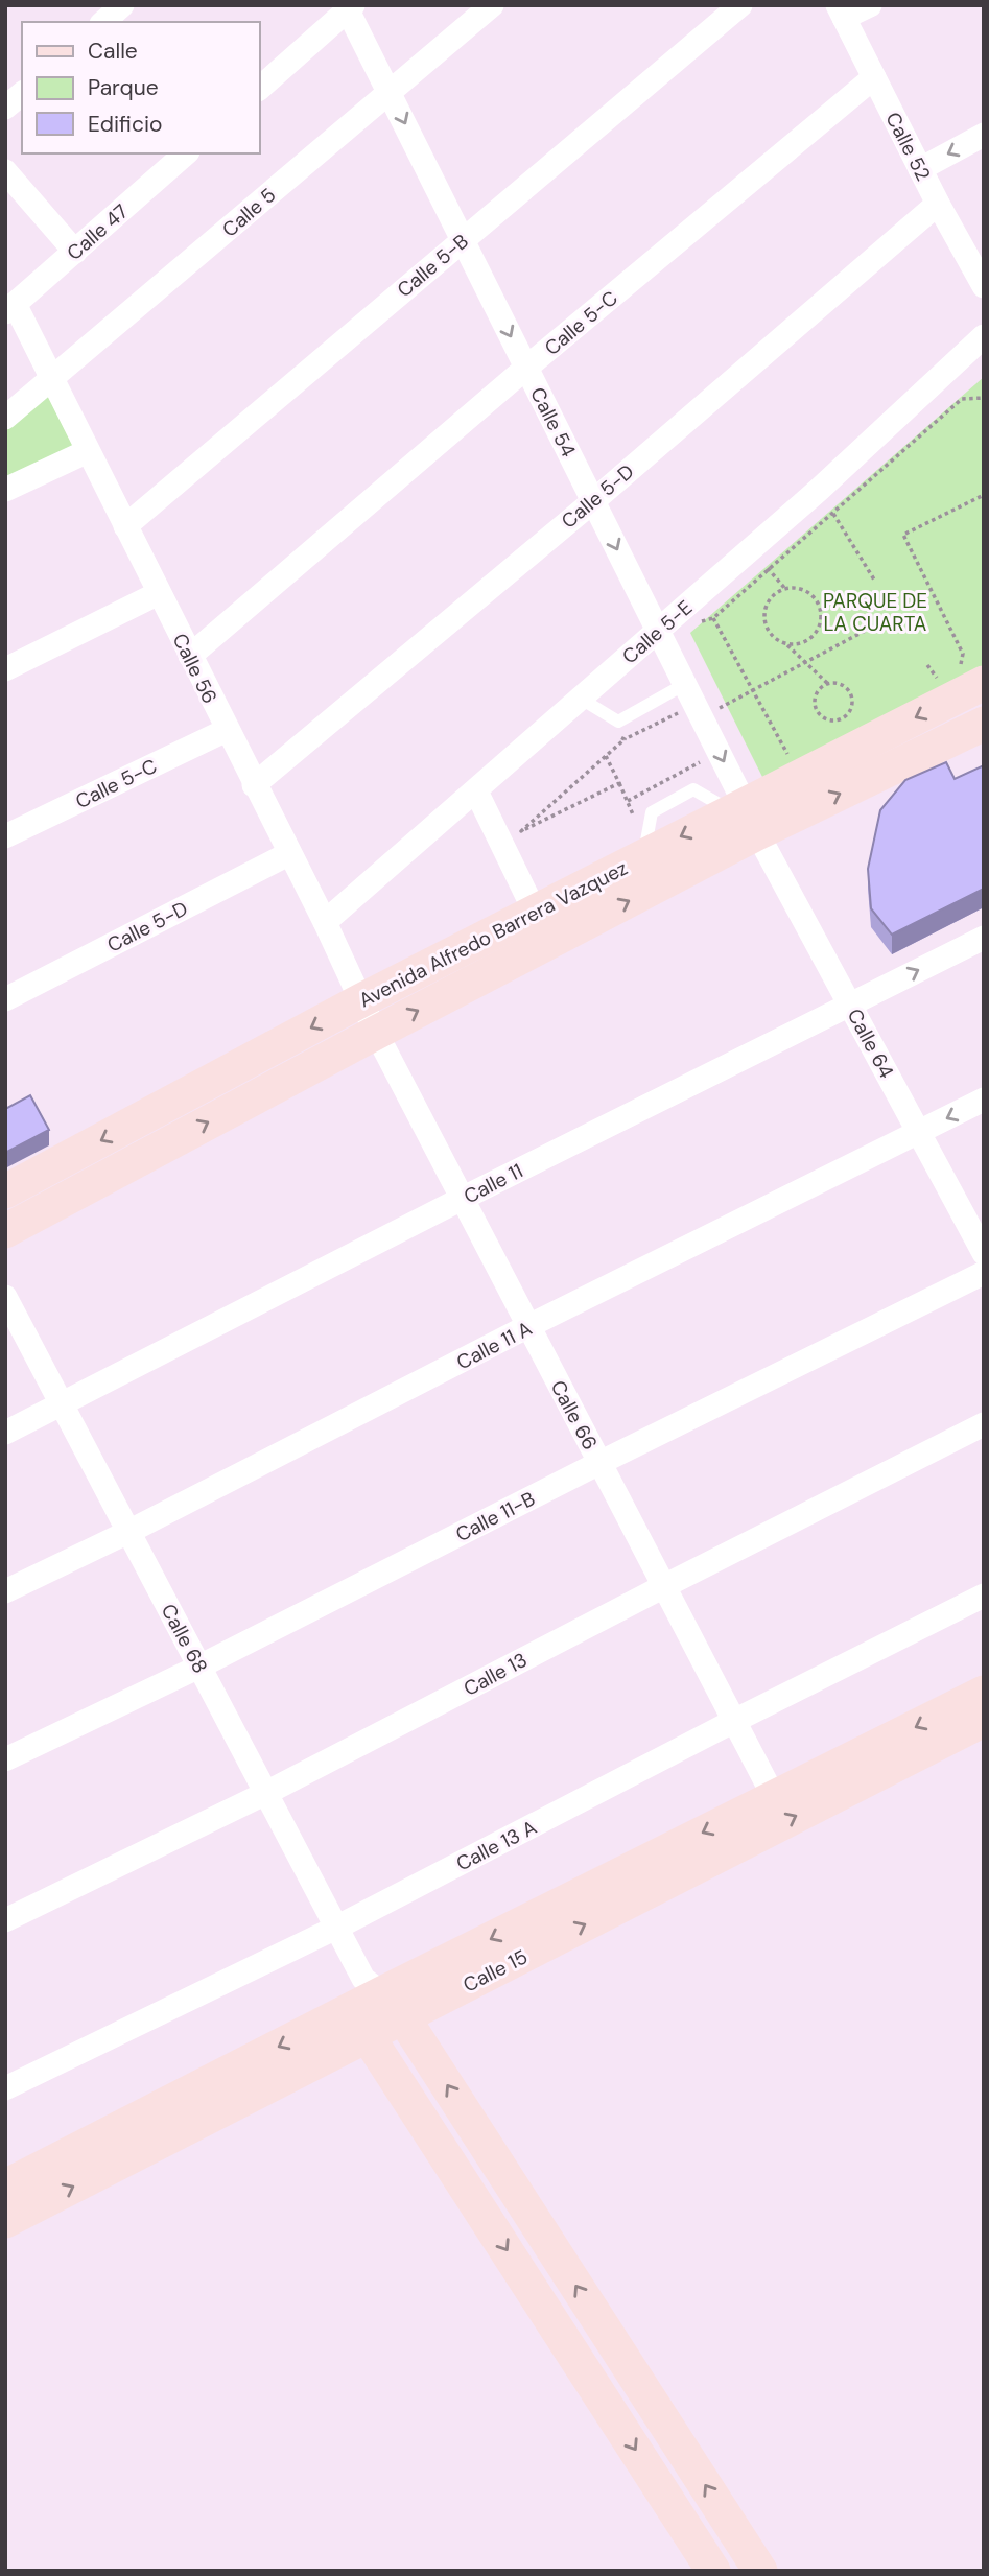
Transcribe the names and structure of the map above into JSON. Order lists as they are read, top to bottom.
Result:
{
  "streets": {
    "street": [
      "Calle 52",
      "Calle 5",
      "Calle 47",
      "Calle 5-B",
      "Calle 5-C",
      "Calle 54",
      "Calle 5-D",
      "Calle 5-E",
      "Calle 56",
      "Avenida Alfredo Barrera Vazquez",
      "Calle 64",
      "Calle 11",
      "Calle 11 A",
      "Calle 66",
      "Calle 11-B",
      "Calle 68",
      "Calle 13",
      "Calle 13 A",
      "Calle 15"
    ]
  },
  "crossings": [
    ["Calle 52", "Calle 5-C"],
    ["Calle 52", "Calle 5-D"],
    ["Calle 5", "Calle 54"],
    ["Calle 5", "Calle 56"],
    ["Calle 47", "Calle 56"],
    ["Calle 5-B", "Calle 54"],
    ["Calle 5-B", "Calle 56"],
    ["Calle 5-C", "Calle 54"],
    ["Calle 5-C", "Calle 56"],
    ["Calle 54", "Calle 5-D"],
    ["Calle 54", "Calle 5-E"],
    ["Calle 54", "Avenida Alfredo Barrera Vazquez"],
    ["Calle 54", "Calle 64"],
    ["Calle 5-D", "Calle 56"],
    ["Calle 5-E", "Calle 56"],
    ["Calle 56", "Avenida Alfredo Barrera Vazquez"],
    ["Calle 56", "Calle 66"],
    ["Avenida Alfredo Barrera Vazquez", "Calle 64"],
    ["Avenida Alfredo Barrera Vazquez", "Calle 66"],
    ["Calle 64", "Calle 11"],
    ["Calle 64", "Calle 11 A"],
    ["Calle 11", "Calle 66"],
    ["Calle 11", "Calle 68"],
    ["Calle 11 A", "Calle 66"],
    ["Calle 11 A", "Calle 68"],
    ["Calle 66", "Calle 11-B"],
    ["Calle 66", "Calle 13"],
    ["Calle 66", "Calle 13 A"],
    ["Calle 66", "Calle 15"],
    ["Calle 11-B", "Calle 68"],
    ["Calle 68", "Calle 13"],
    ["Calle 68", "Calle 13 A"],
    ["Calle 68", "Calle 15"]
  ],
  "one_way": ["Calle 54"],
  "parks": ["PARQUE DE LA CUARTA"],
  "legend": ["Calle", "Parque", "Edificio"]
}
